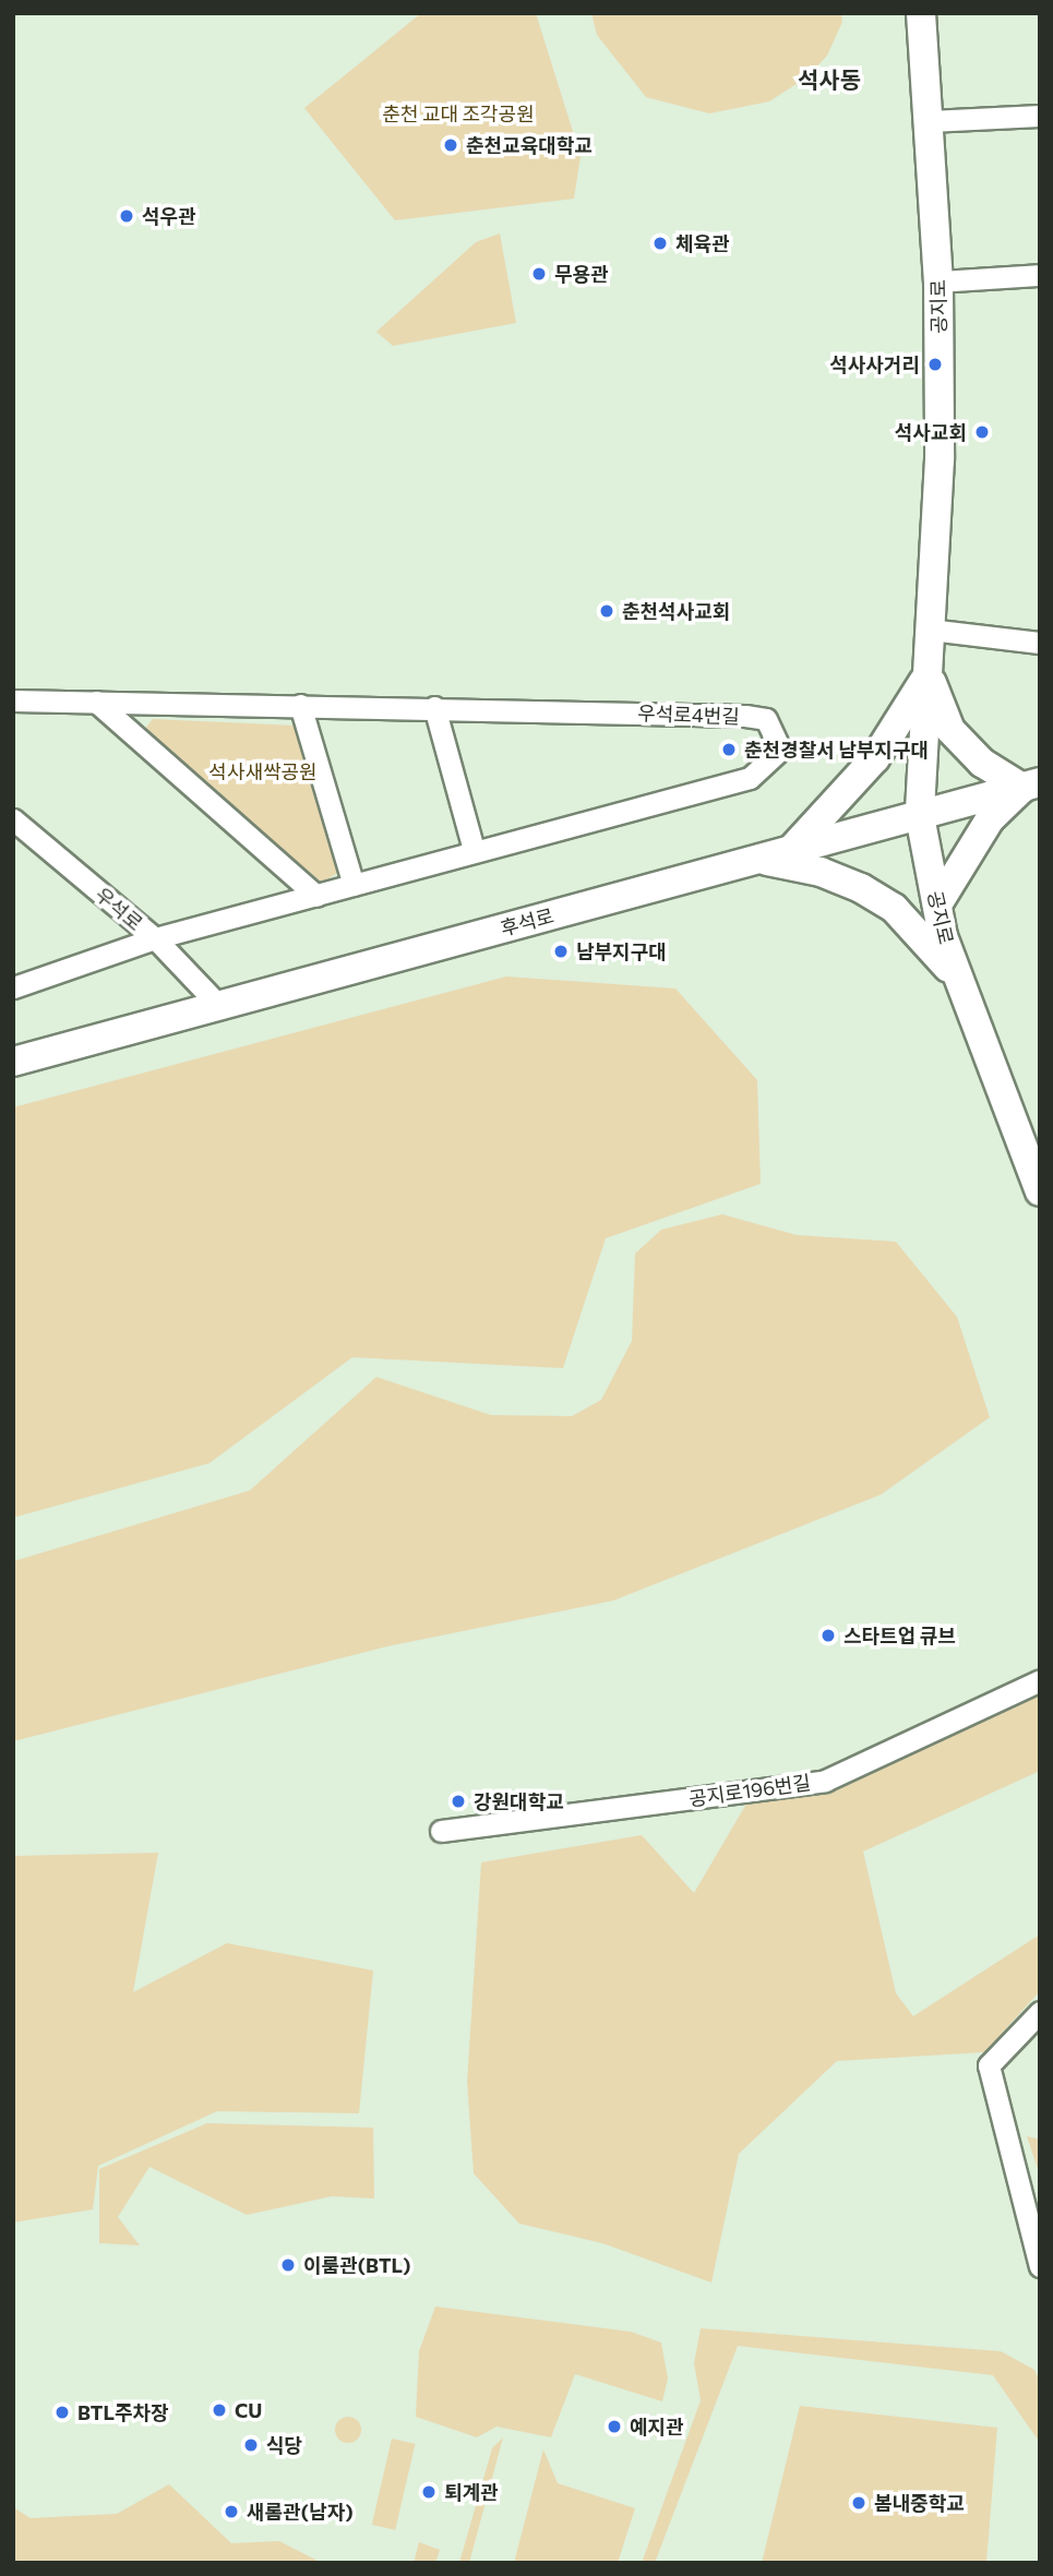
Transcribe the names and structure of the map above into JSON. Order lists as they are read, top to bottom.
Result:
{
  "streets": {
    "street": [
      "공지로",
      "우석로4번길",
      "우석로",
      "후석로",
      "공지로196번길"
    ]
  },
  "crossings": [
    ["공지로", "후석로"],
    ["우석로4번길", "우석로"],
    ["우석로", "후석로"]
  ],
  "districts": ["석사동"],
  "parks": ["춘천 교대 조각공원", "석사새싹공원"],
  "places": [
    "춘천교육대학교",
    "석우관",
    "체육관",
    "무용관",
    "석사사거리",
    "석사교회",
    "춘천석사교회",
    "춘천경찰서 남부지구대",
    "남부지구대",
    "스타트업 큐브",
    "강원대학교",
    "이룸관(BTL)",
    "CU",
    "BTL주차장",
    "예지관",
    "식당",
    "퇴계관",
    "봄내중학교",
    "새롬관(남자)"
  ]
}
